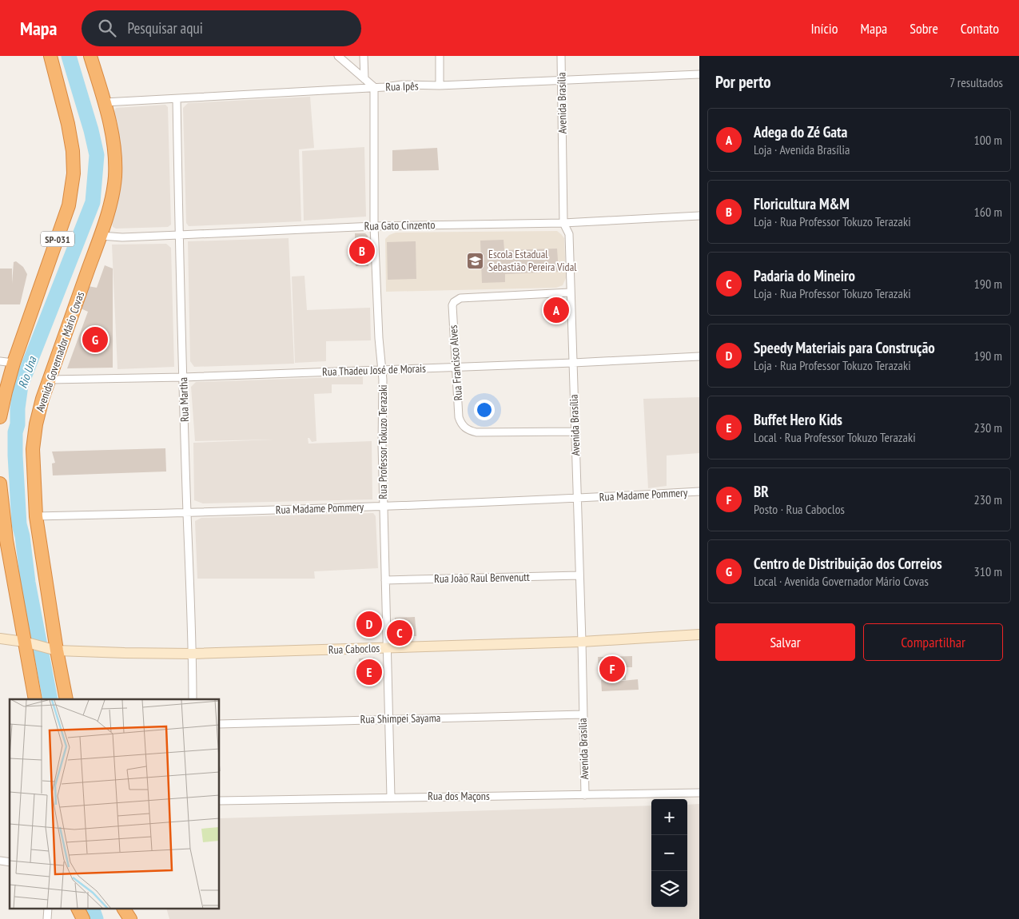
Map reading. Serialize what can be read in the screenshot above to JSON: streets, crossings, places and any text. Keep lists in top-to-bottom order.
{
  "streets": {
    "highway": ["SP-031", "Avenida Governador Mário Covas"],
    "street": [
      "Rua Ipês",
      "Avenida Brasília",
      "Rua Gato Cinzento",
      "Rua Francisco Alves",
      "Rua Thadeu José de Morais",
      "Rua Martha",
      "Rua Professor Tokuzo Terazaki",
      "Rua Madame Pommery",
      "Rua João Raul Benvenutt",
      "Rua Caboclos",
      "Rua Shimpei Sayama",
      "Rua dos Maçons"
    ]
  },
  "crossings": [
    ["Rua Ipês", "Avenida Brasília"],
    ["Rua Ipês", "Avenida Governador Mário Covas"],
    ["Rua Ipês", "Rua Martha"],
    ["Rua Ipês", "Rua Professor Tokuzo Terazaki"],
    ["Avenida Brasília", "Rua Gato Cinzento"],
    ["Avenida Brasília", "Rua Francisco Alves"],
    ["Avenida Brasília", "Rua Thadeu José de Morais"],
    ["Avenida Brasília", "Rua Madame Pommery"],
    ["Avenida Brasília", "Rua João Raul Benvenutt"],
    ["Avenida Brasília", "Rua Caboclos"],
    ["Avenida Brasília", "Rua Shimpei Sayama"],
    ["Avenida Brasília", "Rua dos Maçons"],
    ["Rua Gato Cinzento", "Avenida Governador Mário Covas"],
    ["Rua Gato Cinzento", "Rua Martha"],
    ["Rua Gato Cinzento", "Rua Professor Tokuzo Terazaki"],
    ["Avenida Governador Mário Covas", "Rua Thadeu José de Morais"],
    ["Avenida Governador Mário Covas", "Rua Madame Pommery"],
    ["Avenida Governador Mário Covas", "Rua Caboclos"],
    ["Rua Francisco Alves", "Rua Thadeu José de Morais"],
    ["Rua Thadeu José de Morais", "Rua Martha"],
    ["Rua Thadeu José de Morais", "Rua Professor Tokuzo Terazaki"],
    ["Rua Martha", "Rua Madame Pommery"],
    ["Rua Martha", "Rua Caboclos"],
    ["Rua Professor Tokuzo Terazaki", "Rua Madame Pommery"],
    ["Rua Professor Tokuzo Terazaki", "Rua João Raul Benvenutt"],
    ["Rua Professor Tokuzo Terazaki", "Rua Caboclos"],
    ["Rua Professor Tokuzo Terazaki", "Rua Shimpei Sayama"],
    ["Rua Professor Tokuzo Terazaki", "Rua dos Maçons"]
  ],
  "water": ["Rio Una"],
  "places": {
    "school or university": ["Escola Estadual Sebastião Pereira Vidal"]
  },
  "page": {
    "header": "Mapa",
    "search": "Pesquisar aqui",
    "nav": [
      "Início",
      "Mapa",
      "Sobre",
      "Contato"
    ],
    "heading": ["Por perto", "7 resultados"],
    "list": [
      {
        "mark": "A",
        "name": "Adega do Zé Gata",
        "note": "Loja · Avenida Brasília",
        "value": "100 m"
      },
      {
        "mark": "B",
        "name": "Floricultura M&M",
        "note": "Loja · Rua Professor Tokuzo Terazaki",
        "value": "160 m"
      },
      {
        "mark": "C",
        "name": "Padaria do Mineiro",
        "note": "Loja · Rua Professor Tokuzo Terazaki",
        "value": "190 m"
      },
      {
        "mark": "D",
        "name": "Speedy Materiais para Construção",
        "note": "Loja · Rua Professor Tokuzo Terazaki",
        "value": "190 m"
      },
      {
        "mark": "E",
        "name": "Buffet Hero Kids",
        "note": "Local · Rua Professor Tokuzo Terazaki",
        "value": "230 m"
      },
      {
        "mark": "F",
        "name": "BR",
        "note": "Posto · Rua Caboclos",
        "value": "230 m"
      },
      {
        "mark": "G",
        "name": "Centro de Distribuição dos Correios",
        "note": "Local · Avenida Governador Mário Covas",
        "value": "310 m"
      }
    ],
    "pins": [
      "B",
      "A",
      "G",
      "D",
      "C",
      "F",
      "E"
    ],
    "buttons": ["Salvar", "Compartilhar"],
    "map_buttons": ["+", "−"]
  }
}
